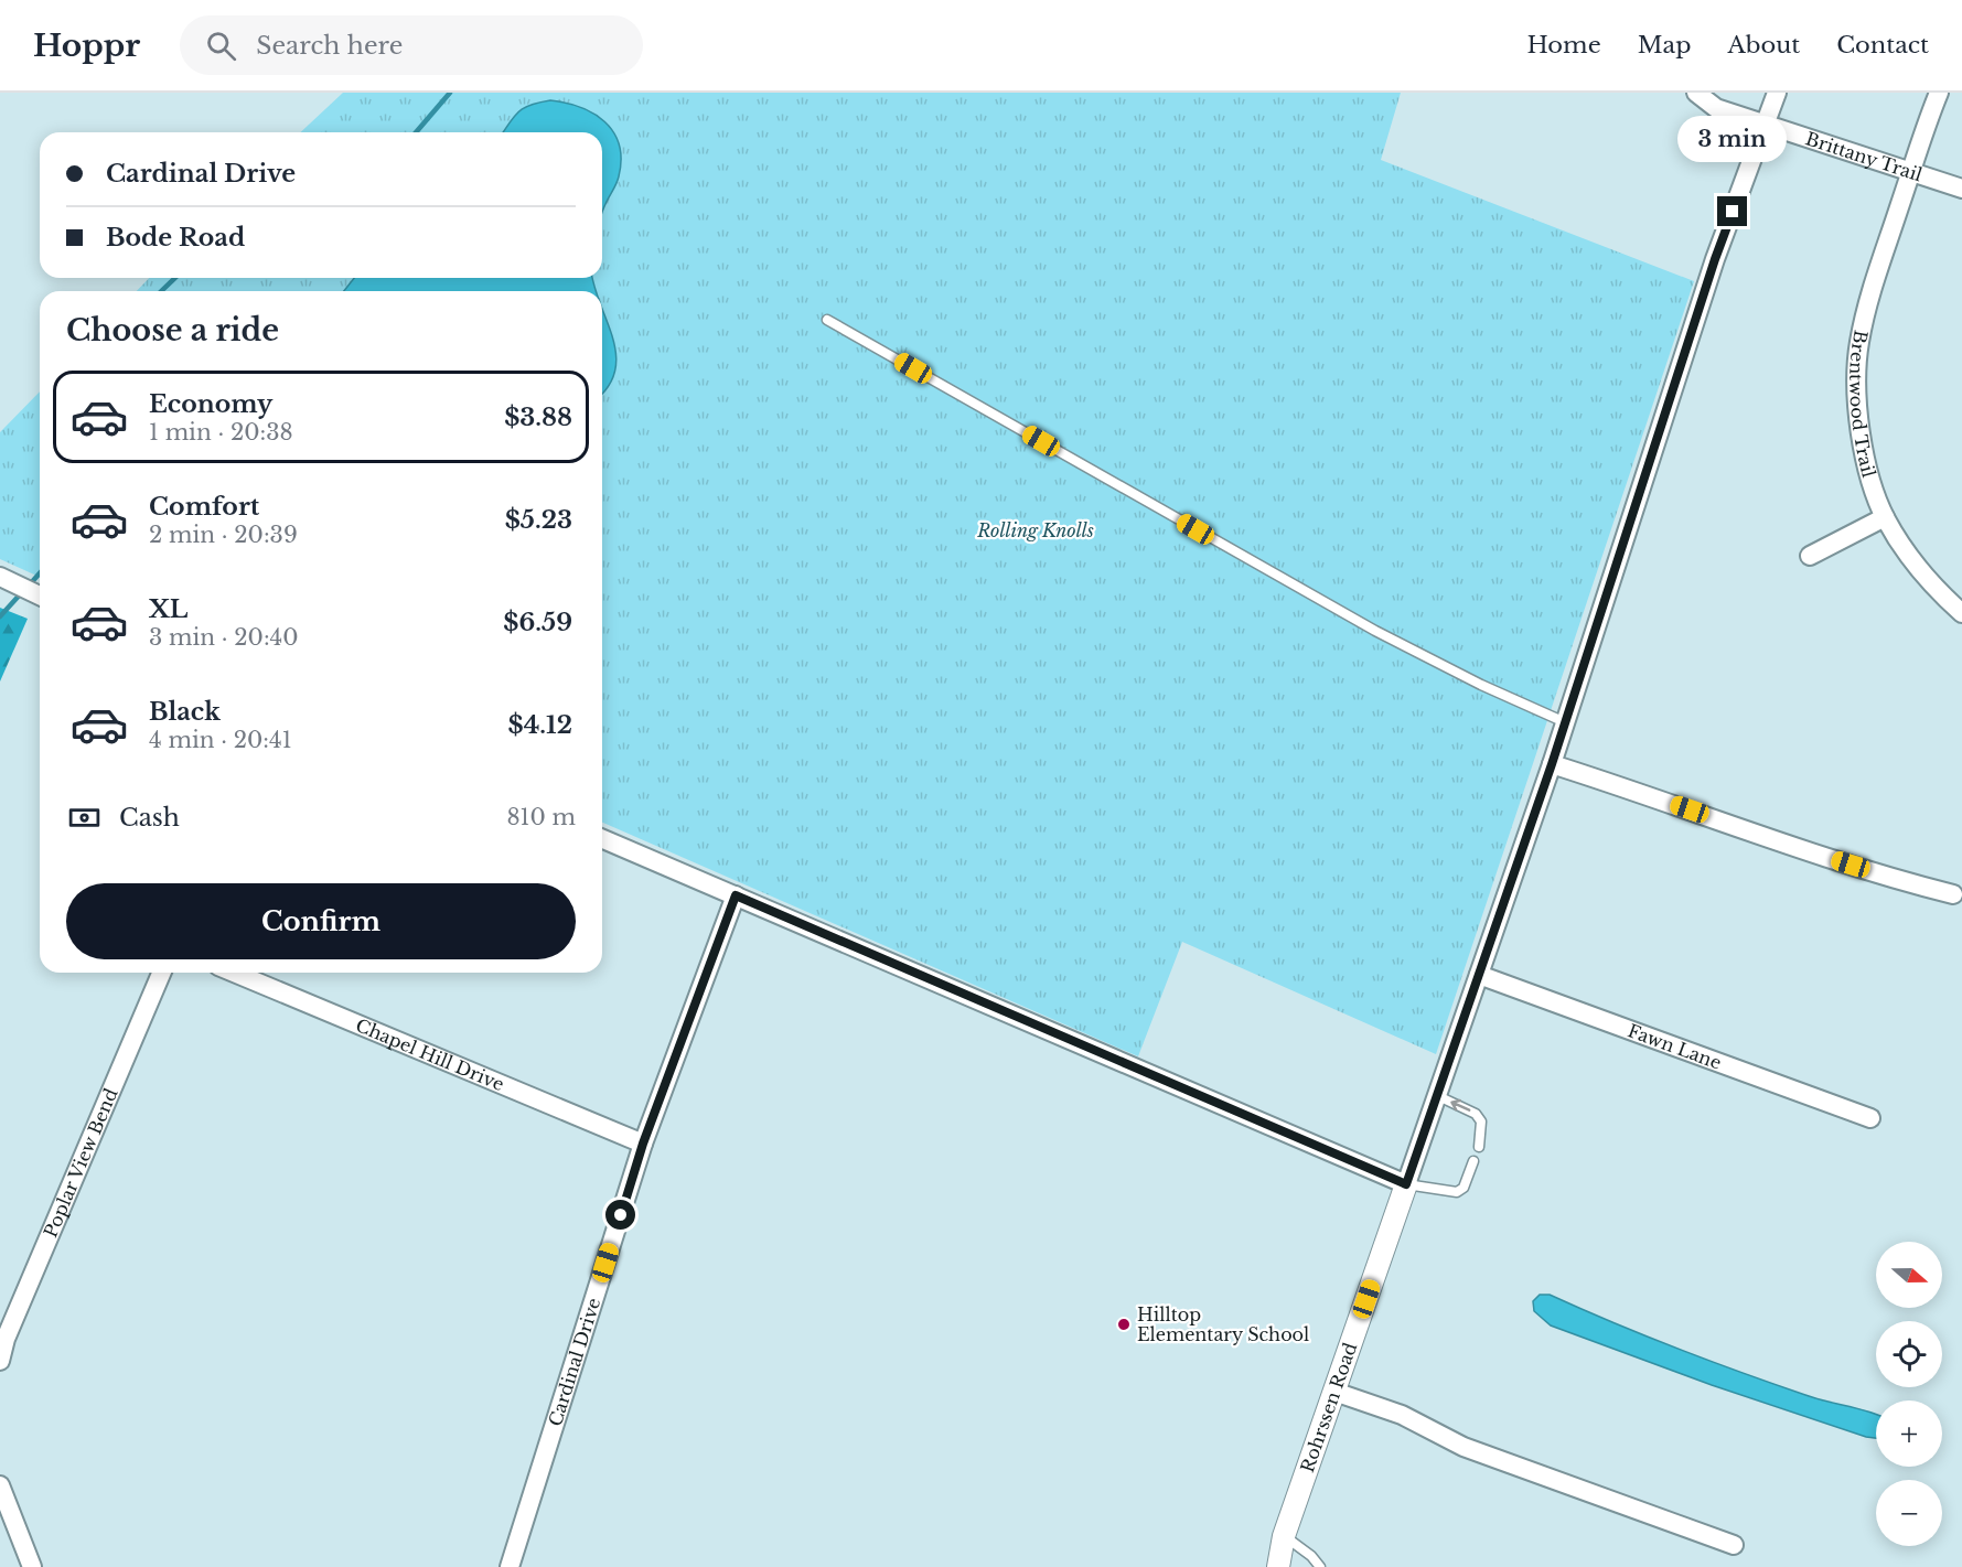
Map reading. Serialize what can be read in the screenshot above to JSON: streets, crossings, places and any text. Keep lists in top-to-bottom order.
{
  "streets": {
    "street": [
      "Brittany Trail",
      "Brentwood Trail",
      "Fawn Lane",
      "Chapel Hill Drive",
      "Poplar View Bend",
      "Cardinal Drive",
      "Rohrssen Road"
    ]
  },
  "crossings": [
    ["Brittany Trail", "Brentwood Trail"],
    ["Chapel Hill Drive", "Cardinal Drive"]
  ],
  "parks": ["Rolling Knolls"],
  "places": ["Hilltop Elementary School"],
  "north": "right",
  "page": {
    "header": "Hoppr",
    "search": "Search here",
    "nav": [
      "Home",
      "Map",
      "About",
      "Contact"
    ],
    "bubble": "3 min",
    "banner": ["Cardinal Drive", "Bode Road"],
    "heading": "Choose a ride",
    "list": [
      {
        "name": "Economy",
        "note": "1 min · 20:38",
        "value": "$3.88"
      },
      {
        "name": "Comfort",
        "note": "2 min · 20:39",
        "value": "$5.23"
      },
      {
        "name": "XL",
        "note": "3 min · 20:40",
        "value": "$6.59"
      },
      {
        "name": "Black",
        "note": "4 min · 20:41",
        "value": "$4.12"
      }
    ],
    "pay": ["Cash", "810 m"],
    "buttons": "Confirm",
    "map_buttons": ["+", "−"]
  }
}
